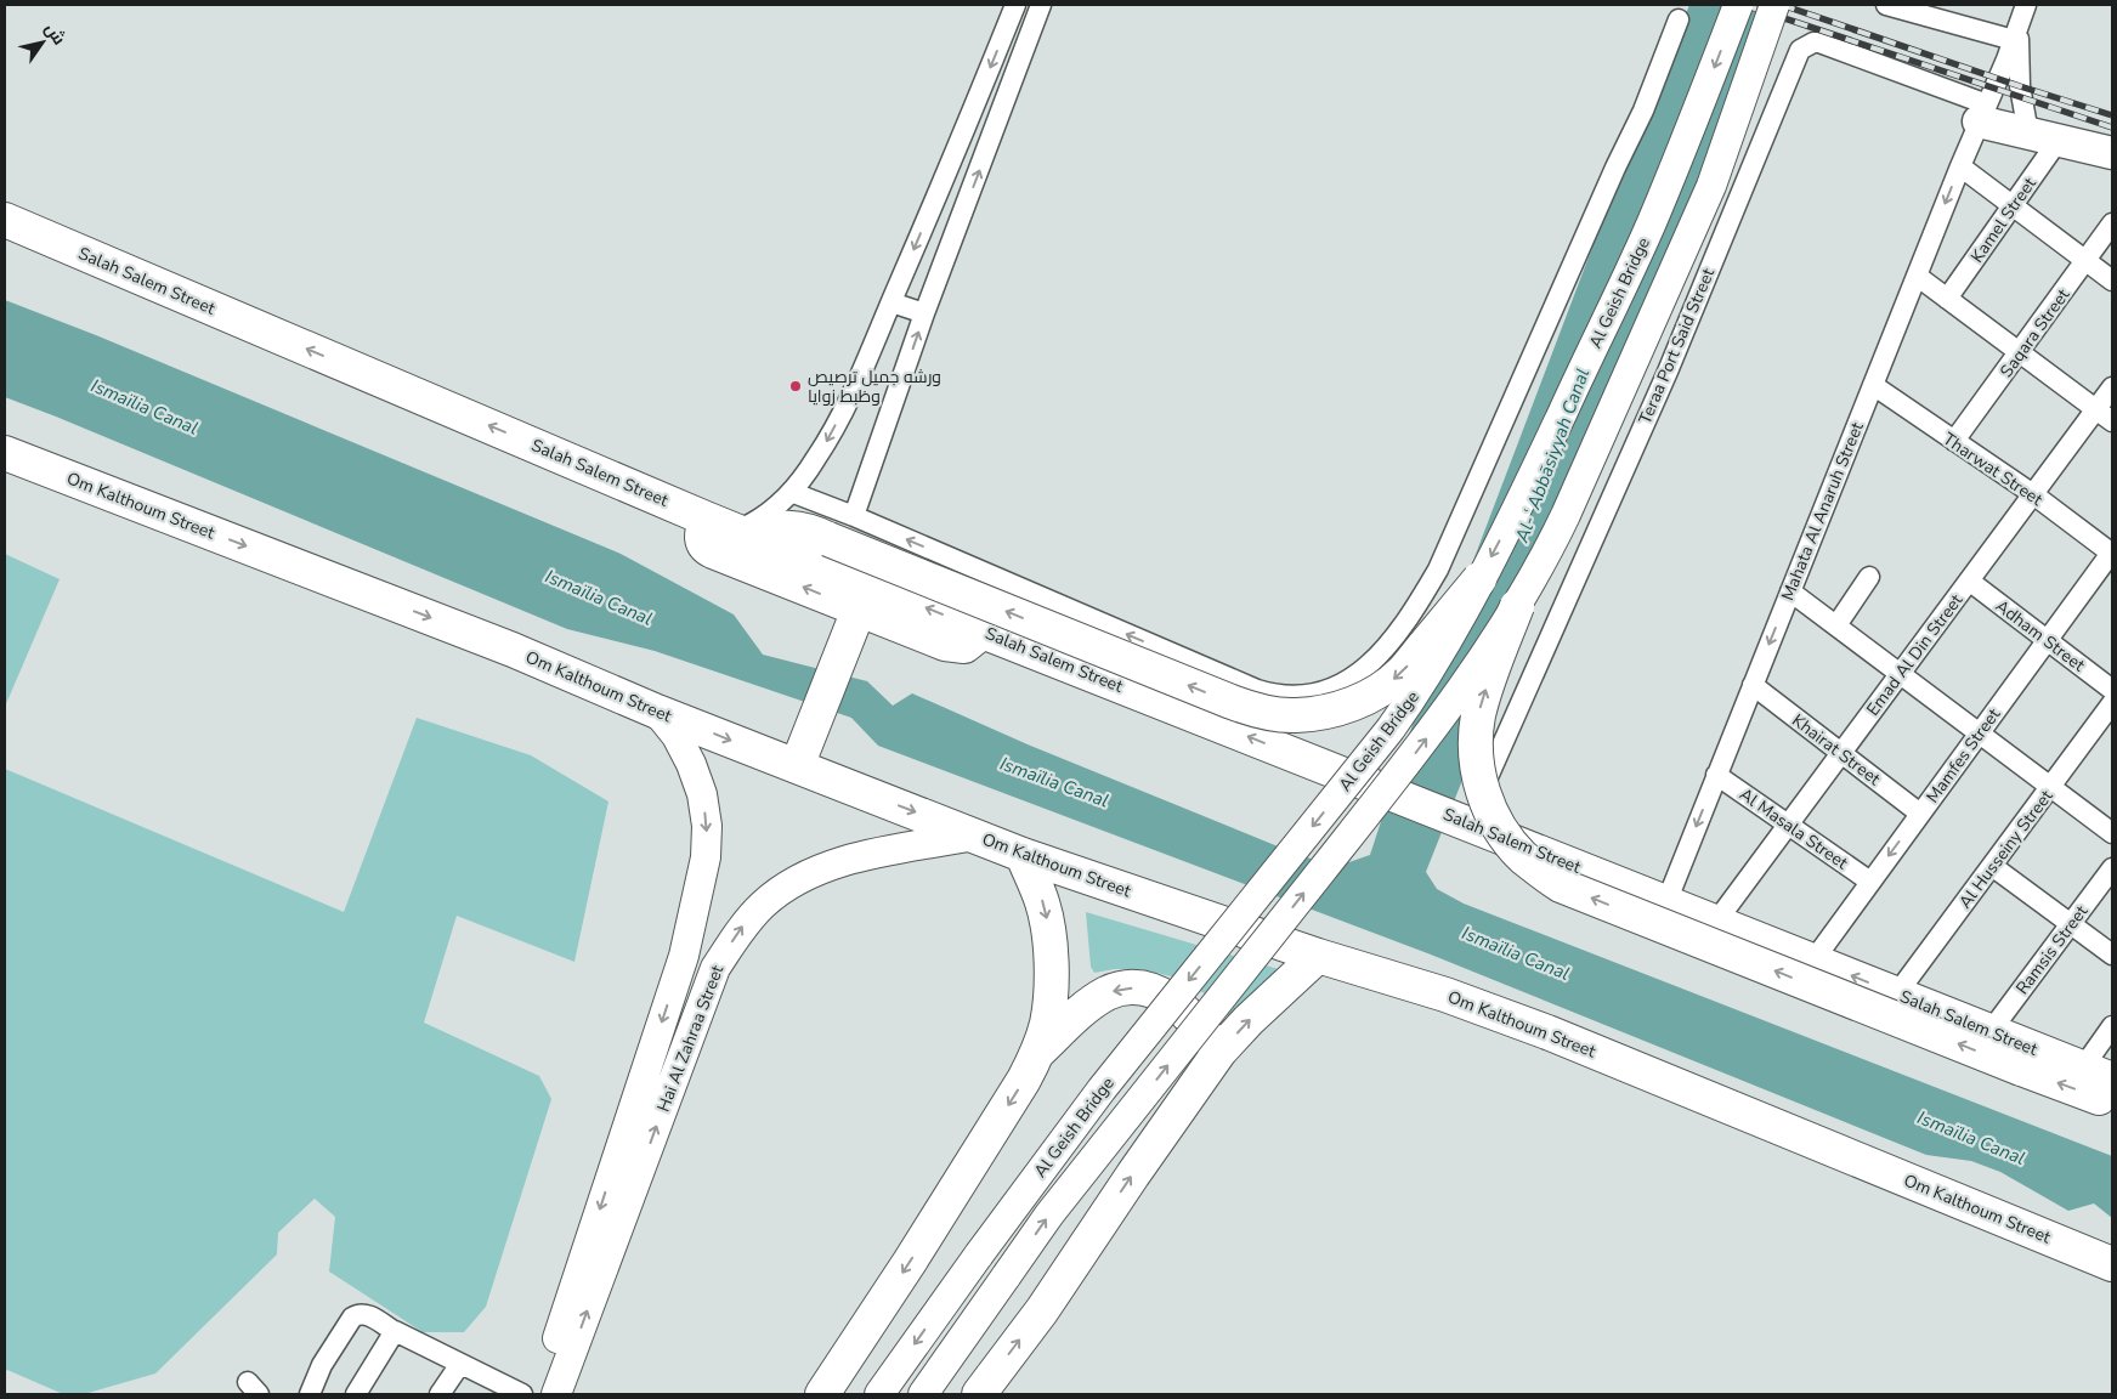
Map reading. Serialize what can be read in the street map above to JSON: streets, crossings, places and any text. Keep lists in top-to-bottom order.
{
  "streets": {
    "highway": ["Salah Salem Street", "Om Kalthoum Street"],
    "main road": ["Al Geish Bridge", "Hai Al Zahraa Street"],
    "street": [
      "Kamel Street",
      "Saqara Street",
      "Teraa Port Said Street",
      "Tharwat Street",
      "Mahata Al Anaruh Street",
      "Adham Street",
      "Emad Al Din Street",
      "Khairat Street",
      "Mamfes Street",
      "Al Masala Street",
      "Al Husseiny Street",
      "Ramsis Street"
    ]
  },
  "crossings": [
    ["Salah Salem Street", "Teraa Port Said Street"],
    ["Salah Salem Street", "Mahata Al Anaruh Street"],
    ["Salah Salem Street", "Emad Al Din Street"],
    ["Salah Salem Street", "Mamfes Street"],
    ["Salah Salem Street", "Al Husseiny Street"],
    ["Salah Salem Street", "Ramsis Street"],
    ["Saqara Street", "Tharwat Street"],
    ["Teraa Port Said Street", "Mahata Al Anaruh Street"],
    ["Tharwat Street", "Mahata Al Anaruh Street"],
    ["Tharwat Street", "Emad Al Din Street"],
    ["Tharwat Street", "Mamfes Street"],
    ["Om Kalthoum Street", "Hai Al Zahraa Street"],
    ["Mahata Al Anaruh Street", "Khairat Street"],
    ["Mahata Al Anaruh Street", "Al Masala Street"],
    ["Adham Street", "Emad Al Din Street"],
    ["Adham Street", "Mamfes Street"],
    ["Emad Al Din Street", "Khairat Street"],
    ["Emad Al Din Street", "Al Masala Street"],
    ["Khairat Street", "Mamfes Street"],
    ["Mamfes Street", "Al Masala Street"]
  ],
  "one_way": ["Salah Salem Street", "Om Kalthoum Street", "Mahata Al Anaruh Street"],
  "water": ["Ismaïlia Canal", "Al-ʿAbbāsiyyah Canal"],
  "places": ["ورشه جميل ترصيص وظبط زوايا"],
  "north": "top right"
}
